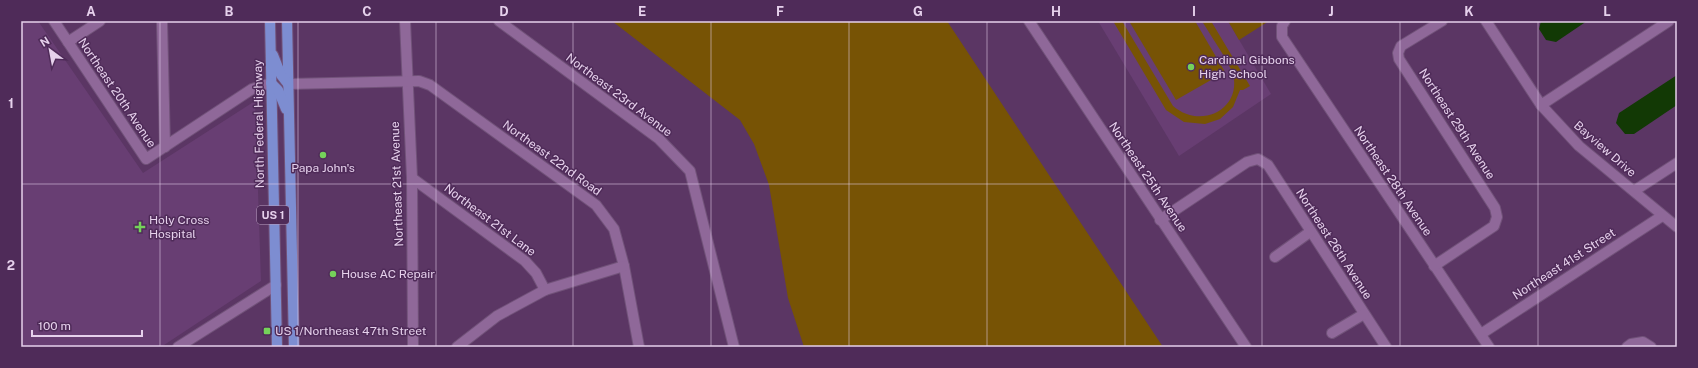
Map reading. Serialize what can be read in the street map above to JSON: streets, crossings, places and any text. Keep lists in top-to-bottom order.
{
  "streets": {
    "main road": ["North Federal Highway", "US 1"],
    "street": [
      "Northeast 20th Avenue",
      "Northeast 23rd Avenue",
      "Northeast 29th Avenue",
      "Bayview Drive",
      "Northeast 22nd Road",
      "Northeast 25th Avenue",
      "Northeast 28th Avenue",
      "Northeast 21st Avenue",
      "Northeast 21st Lane",
      "Northeast 26th Avenue",
      "Northeast 41st Street"
    ]
  },
  "crossings": [
    ["Northeast 29th Avenue", "Northeast 28th Avenue"],
    ["Bayview Drive", "Northeast 41st Street"],
    ["Northeast 22nd Road", "Northeast 21st Avenue"],
    ["Northeast 22nd Road", "US 1"],
    ["Northeast 25th Avenue", "Northeast 26th Avenue"],
    ["Northeast 28th Avenue", "Northeast 41st Street"],
    ["Northeast 21st Avenue", "Northeast 21st Lane"]
  ],
  "places": {
    "other": ["Cardinal Gibbons High School", "Papa John's", "House AC Repair"],
    "health": ["Holy Cross Hospital"],
    "transit": ["US 1/Northeast 47th Street"]
  },
  "scale_bar": "100 m",
  "north": "top left",
  "grid": {
    "columns": [
      "A",
      "B",
      "C",
      "D",
      "E",
      "F",
      "G",
      "H",
      "I",
      "J",
      "K",
      "L"
    ],
    "rows": ["1", "2"]
  }
}
